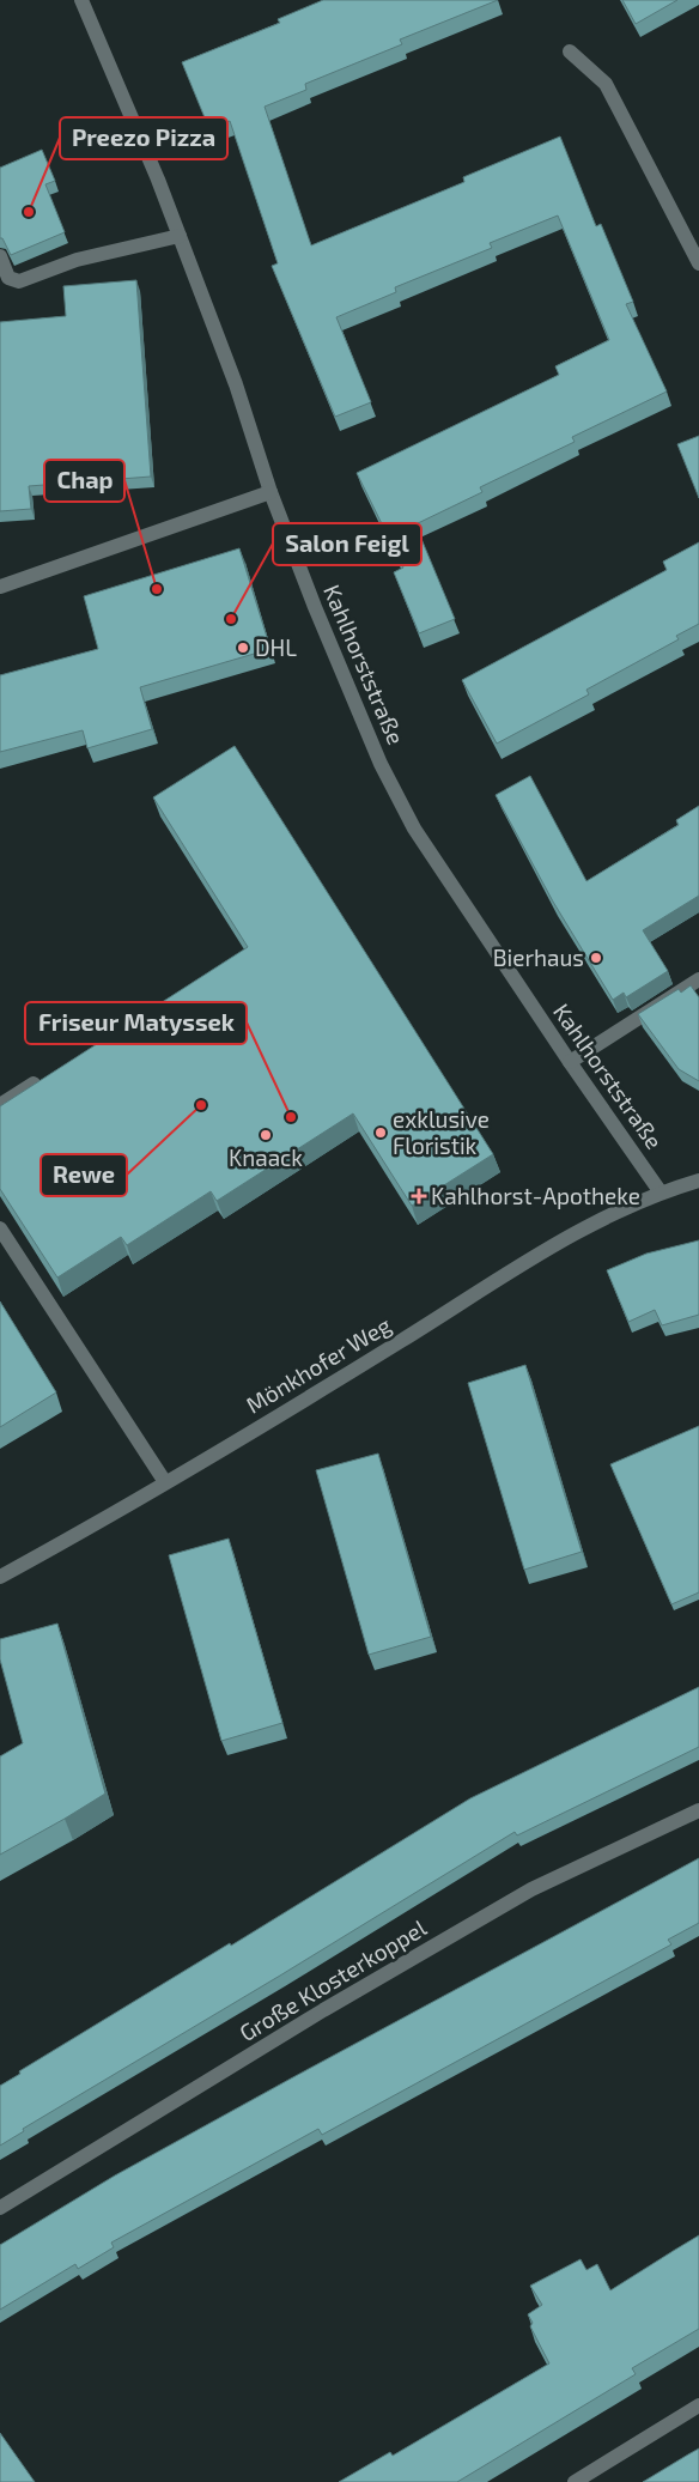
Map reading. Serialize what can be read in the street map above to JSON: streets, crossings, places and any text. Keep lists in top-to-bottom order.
{
  "streets": {
    "street": ["Kahlhorststraße", "Mönkhofer Weg", "Große Klosterkoppel"]
  },
  "crossings": [
    ["Kahlhorststraße", "Mönkhofer Weg"]
  ],
  "places": {
    "other": [
      "Preezo Pizza",
      "Chap",
      "Salon Feigl",
      "DHL",
      "Bierhaus",
      "Rewe",
      "Friseur Matyssek",
      "exklusive Floristik",
      "Knaack"
    ],
    "health": ["Kahlhorst-Apotheke"]
  }
}
